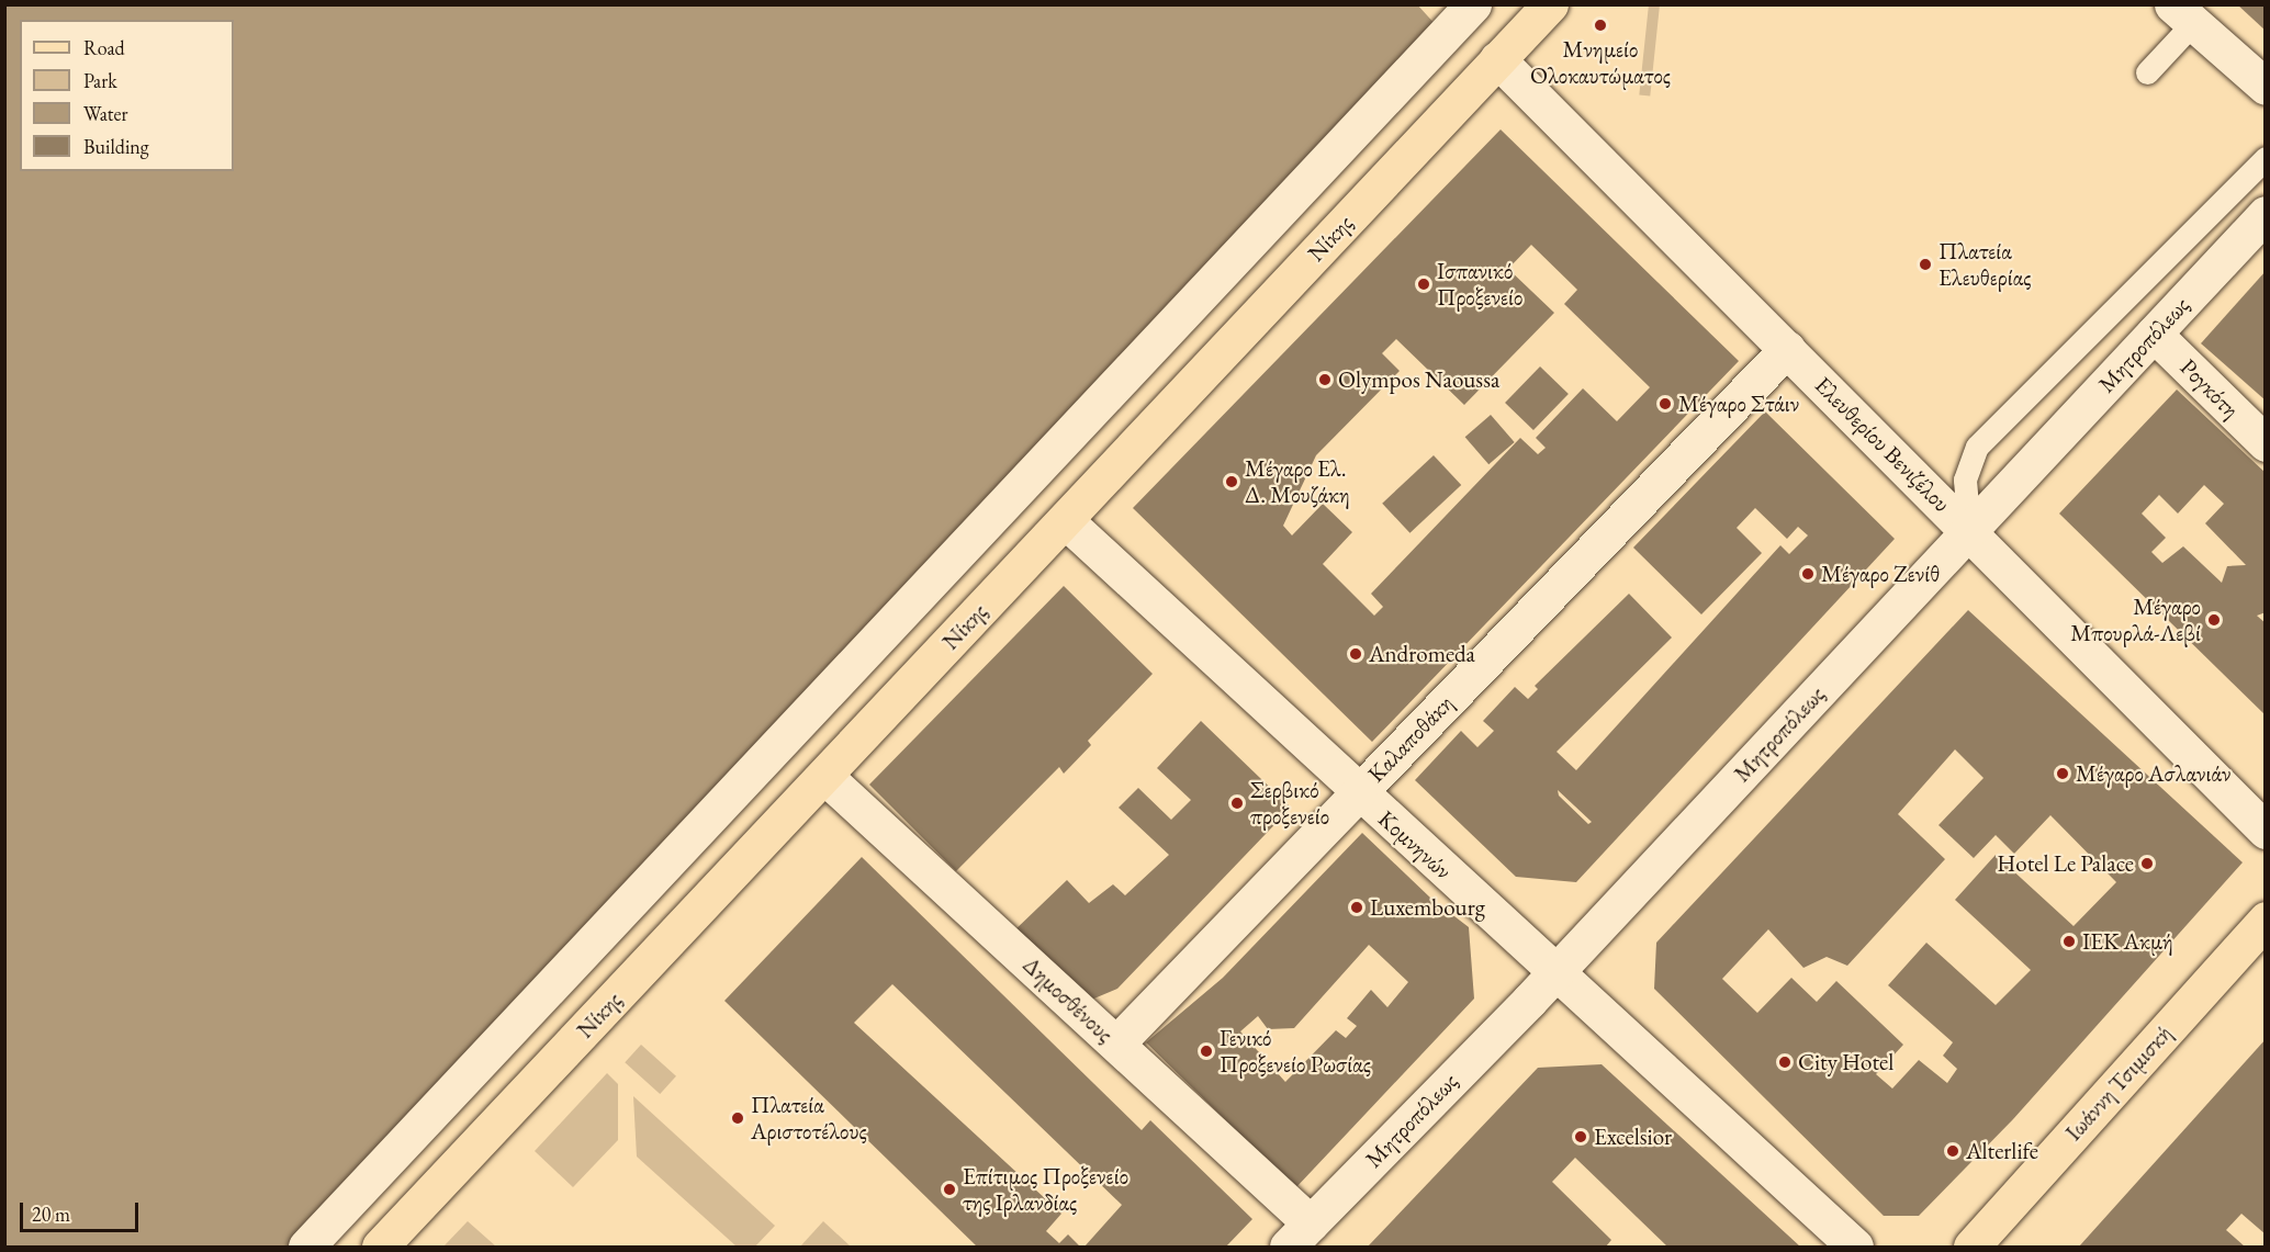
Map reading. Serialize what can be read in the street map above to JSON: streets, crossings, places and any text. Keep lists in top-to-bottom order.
{
  "streets": {
    "main road": ["Νίκης", "Ιωάννη Τσιμισκή"],
    "street": [
      "Μητροπόλεως",
      "Ρογκότη",
      "Ελευθερίου Βενιζέλου",
      "Καλαποθάκη",
      "Κομνηνών",
      "Δημοσθένους"
    ]
  },
  "crossings": [
    ["Νίκης", "Ελευθερίου Βενιζέλου"],
    ["Νίκης", "Κομνηνών"],
    ["Νίκης", "Δημοσθένους"],
    ["Μητροπόλεως", "Ρογκότη"],
    ["Μητροπόλεως", "Ελευθερίου Βενιζέλου"],
    ["Μητροπόλεως", "Κομνηνών"],
    ["Μητροπόλεως", "Δημοσθένους"],
    ["Ελευθερίου Βενιζέλου", "Καλαποθάκη"],
    ["Καλαποθάκη", "Κομνηνών"],
    ["Καλαποθάκη", "Δημοσθένους"]
  ],
  "places": [
    "Μνημείο Ολοκαυτώματος",
    "Πλατεία Ελευθερίας",
    "Ισπανικό Προξενείο",
    "Olympos Naoussa",
    "Μέγαρο Στάιν",
    "Μέγαρο Ελ. Δ. Μουζάκη",
    "Μέγαρο Ζενίθ",
    "Μέγαρο Μπουρλά-Λεβί",
    "Andromeda",
    "Μέγαρο Ασλανιάν",
    "Σερβικό προξενείο",
    "Hotel Le Palace",
    "Luxembourg",
    "ΙΕΚ Ακμή",
    "Γενικό Προξενείο Ρωσίας",
    "City Hotel",
    "Πλατεία Αριστοτέλους",
    "Excelsior",
    "Alterlife",
    "Επίτιμος Προξενείο της Ιρλανδίας"
  ],
  "legend": [
    "Road",
    "Park",
    "Water",
    "Building"
  ],
  "scale_bar": "20 m"
}
